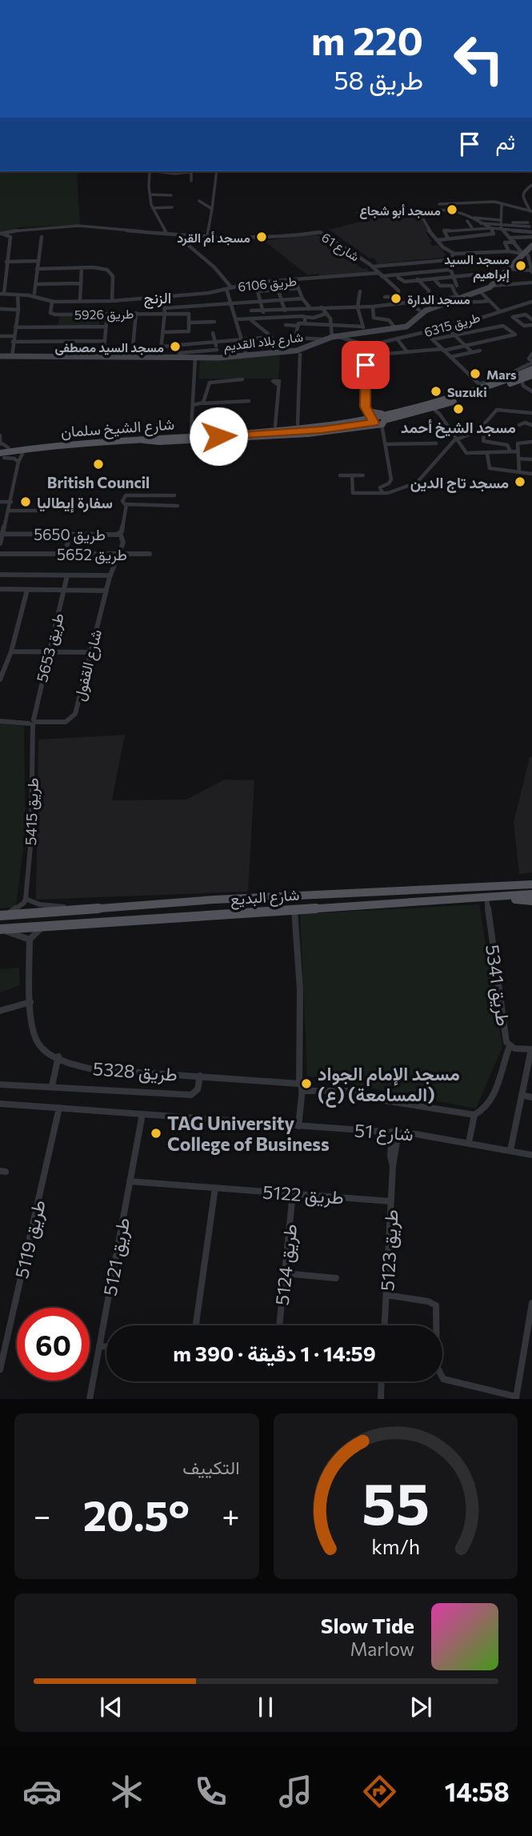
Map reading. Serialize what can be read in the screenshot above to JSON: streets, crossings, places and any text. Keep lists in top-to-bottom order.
{
  "streets": {
    "main road": ["شارع الشيخ سلمان", "شارع البديع"],
    "street": [
      "شارع 61",
      "طريق 6106",
      "طريق 5926",
      "طريق 6315",
      "شارع بلاد القديم",
      "طريق 5650",
      "طريق 5652",
      "طريق 5653",
      "شارع القفول",
      "طريق 5415",
      "طريق 5341",
      "طريق 5328",
      "شارع 51",
      "طريق 5122",
      "طريق 5119",
      "طريق 5123",
      "طريق 5121",
      "طريق 5124"
    ]
  },
  "crossings": [
    ["شارع 61", "طريق 6106"],
    ["طريق 5652", "شارع القفول"],
    ["طريق 5653", "شارع القفول"],
    ["طريق 5653", "طريق 5415"],
    ["شارع القفول", "طريق 5415"],
    ["شارع البديع", "طريق 5341"],
    ["طريق 5341", "شارع 51"],
    ["شارع 51", "طريق 5119"],
    ["شارع 51", "طريق 5123"],
    ["شارع 51", "طريق 5121"],
    ["طريق 5122", "طريق 5123"],
    ["طريق 5122", "طريق 5121"],
    ["طريق 5122", "طريق 5124"]
  ],
  "districts": ["الزنج"],
  "places": [
    "مسجد أبو شجاع",
    "مسجد أم القرد",
    "مسجد السيد إبراهيم",
    "مسجد الدارة",
    "مسجد السيد مصطفى",
    "Mars",
    "Suzuki",
    "مسجد الشيخ أحمد",
    "British Council",
    "مسجد تاج الدين",
    "سفارة إيطاليا",
    "مسجد الإمام الجواد (ع) (المسامعة)",
    "TAG University College of Business"
  ],
  "page": {
    "turn": ["220 m", "طريق 58"],
    "then": "ثم",
    "limit": "60",
    "trip": "14:59 · 1 دقيقة · 390 m",
    "tile": "التكييف",
    "heat": ["−", "20.5°", "+"],
    "song": ["Slow Tide", "Marlow"],
    "tabs": "14:58",
    "gauge": ["55", "km/h"]
  }
}
